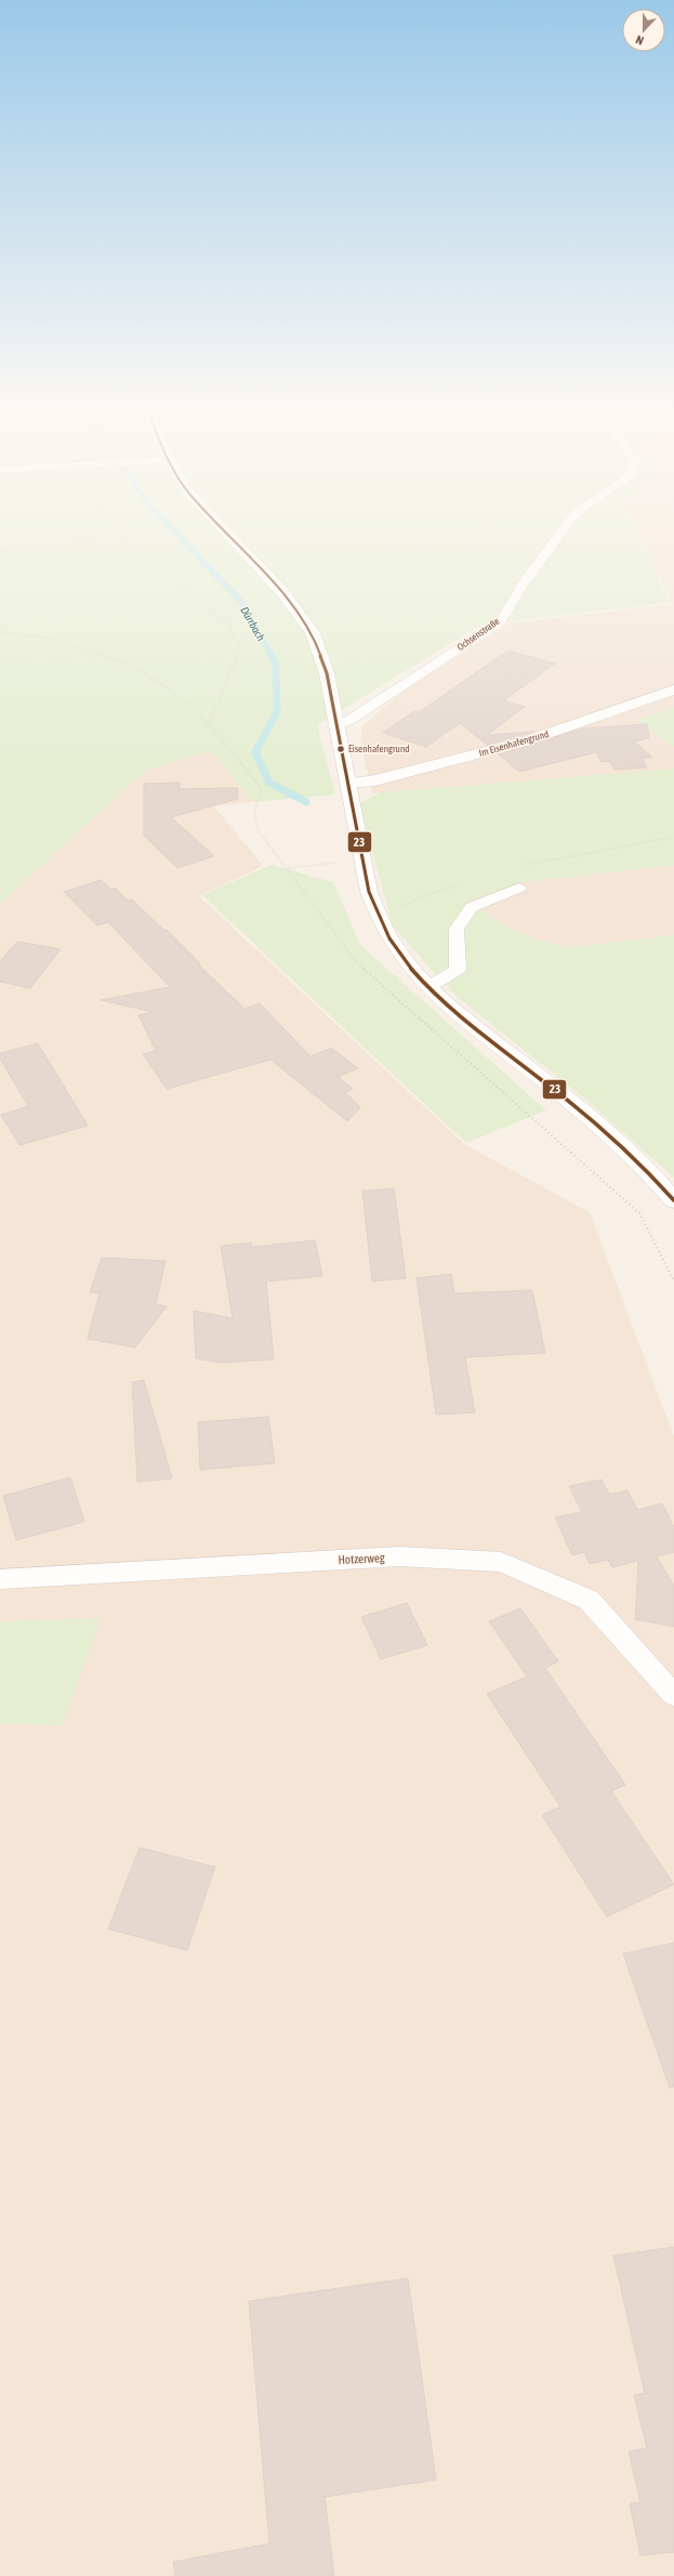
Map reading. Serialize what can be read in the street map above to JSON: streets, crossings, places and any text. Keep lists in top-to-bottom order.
{
  "streets": {
    "street": ["Im Eisenhafengrund"],
    "lane": ["Ochsenstraße", "Hotzerweg"]
  },
  "water": ["Dürrbach"],
  "places": ["Eisenhafengrund"],
  "lines": ["transit line 23"],
  "north": "bottom"
}
